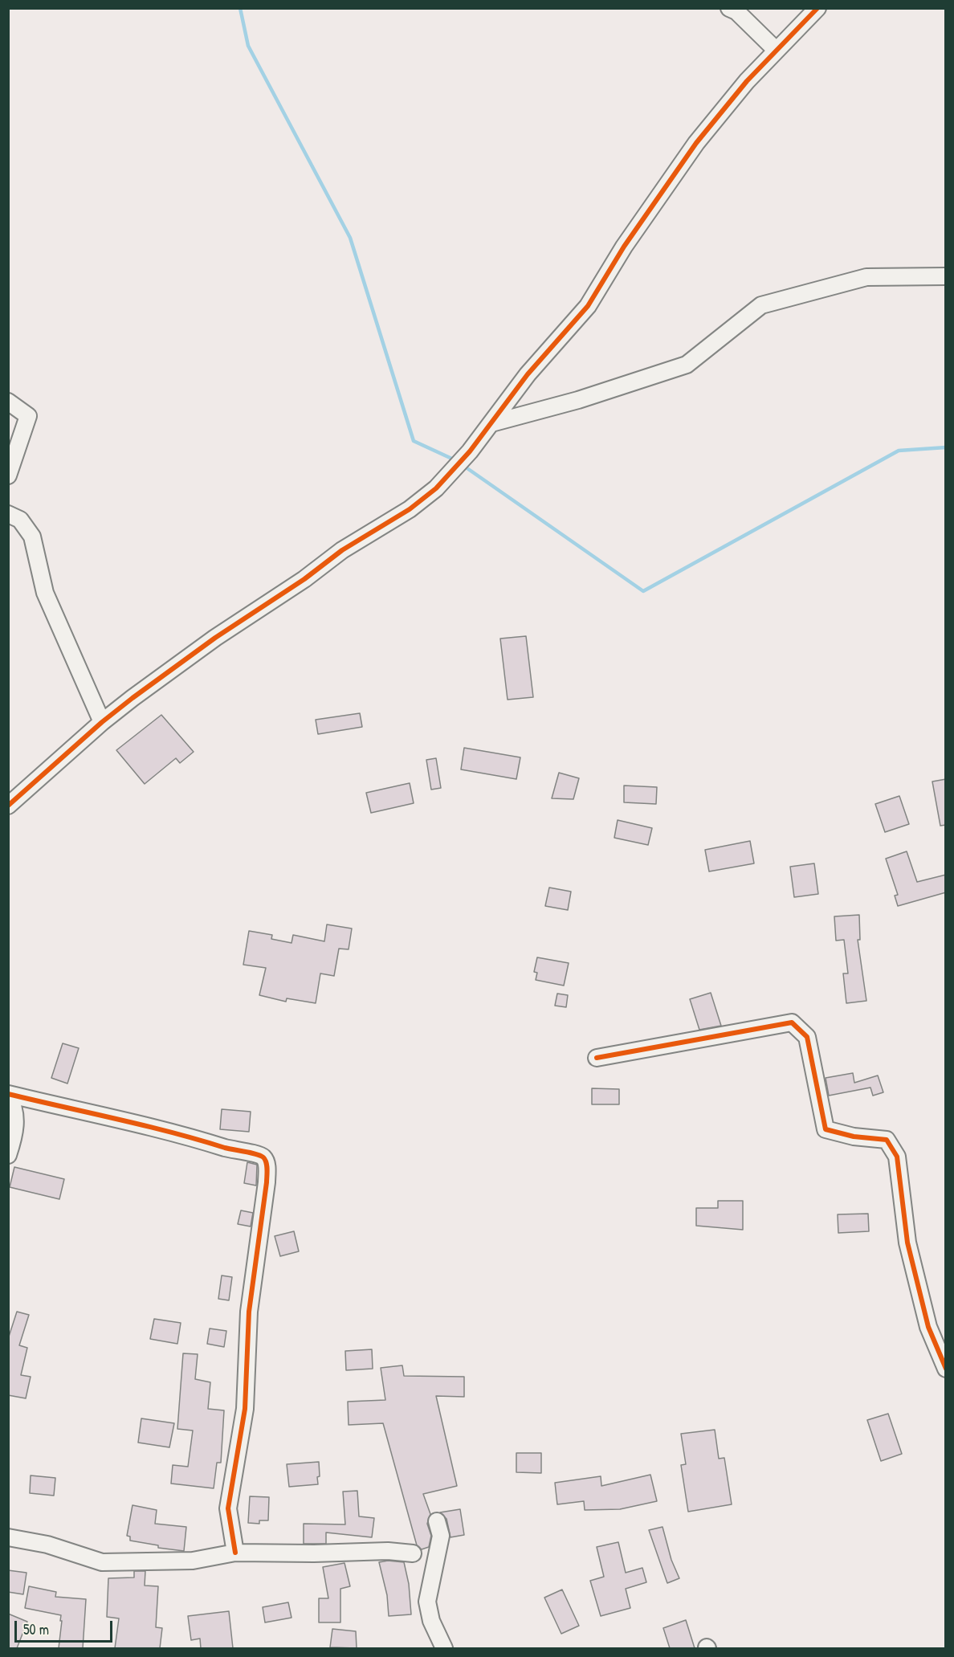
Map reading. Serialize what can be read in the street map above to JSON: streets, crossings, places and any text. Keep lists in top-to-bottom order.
{
  "scale_bar": "50 m"
}
